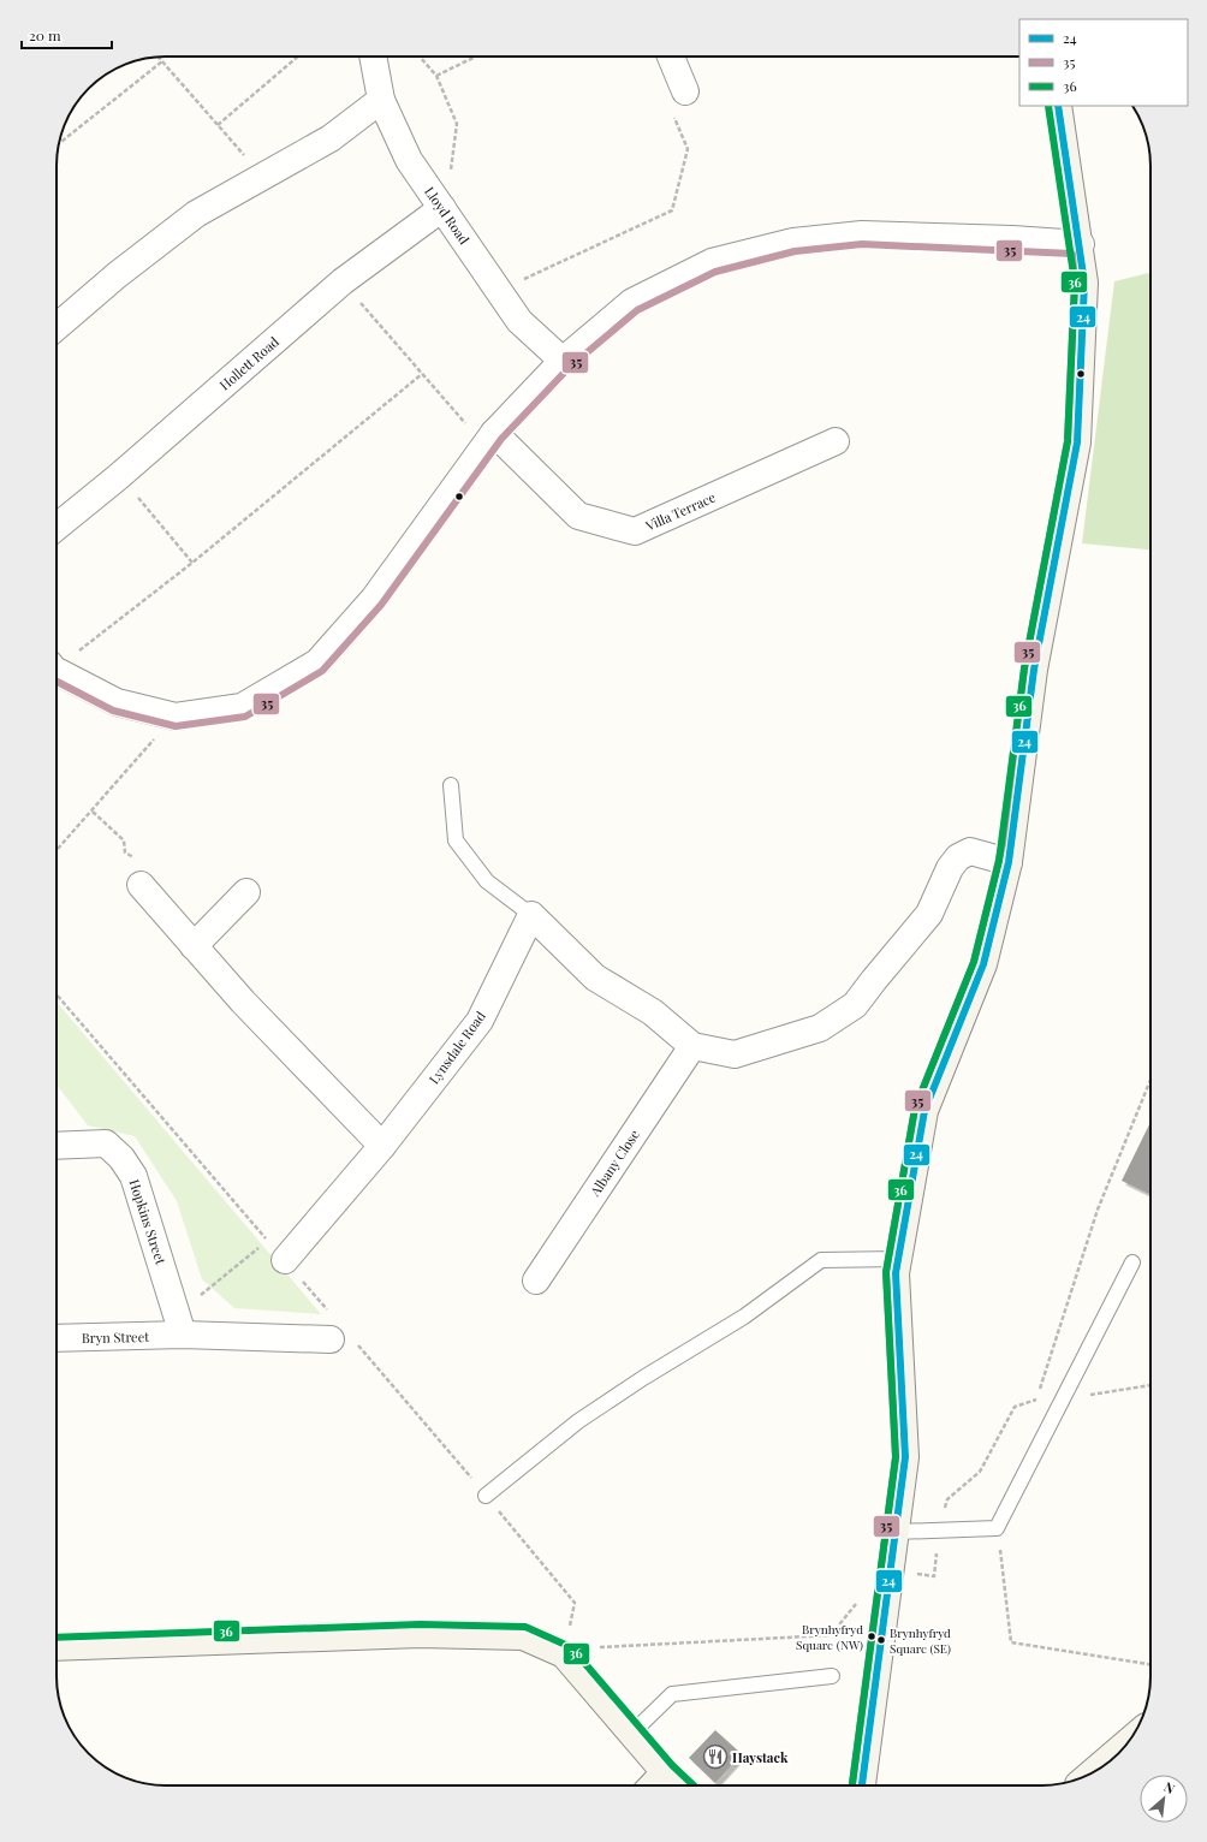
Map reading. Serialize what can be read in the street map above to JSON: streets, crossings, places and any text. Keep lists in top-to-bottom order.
{
  "streets": {
    "street": [
      "Lloyd Road",
      "Hollett Road",
      "Villa Terrace",
      "Lynsdale Road",
      "Albany Close",
      "Hopkins Street",
      "Bryn Street"
    ]
  },
  "crossings": [
    ["Lloyd Road", "Hollett Road"],
    ["Hopkins Street", "Bryn Street"]
  ],
  "places": {
    "other": ["Brynhyfryd Square (NW)", "Brynhyfryd Square (SE)"],
    "restaurant": ["Haystack"]
  },
  "lines": ["transit line 24", "transit line 36", "transit line 35"],
  "legend": ["24", "35", "36"],
  "scale_bar": "20 m",
  "north": "top right"
}
